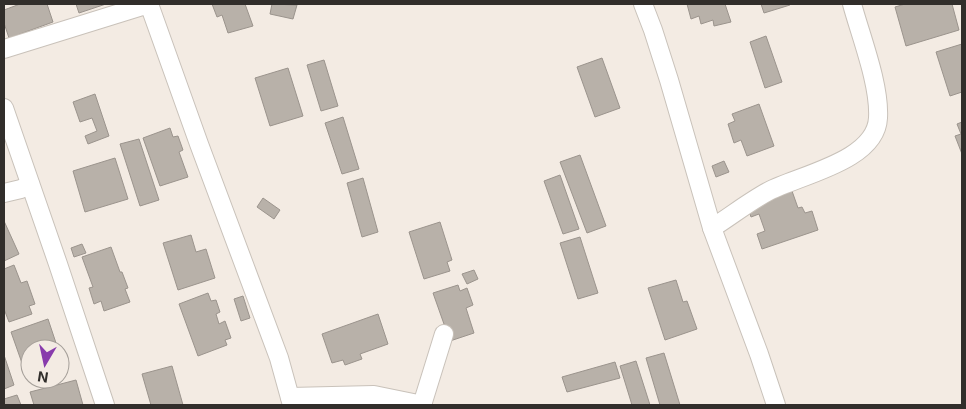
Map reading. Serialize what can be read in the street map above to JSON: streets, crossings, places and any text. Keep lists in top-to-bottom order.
{
  "north": "bottom"
}
